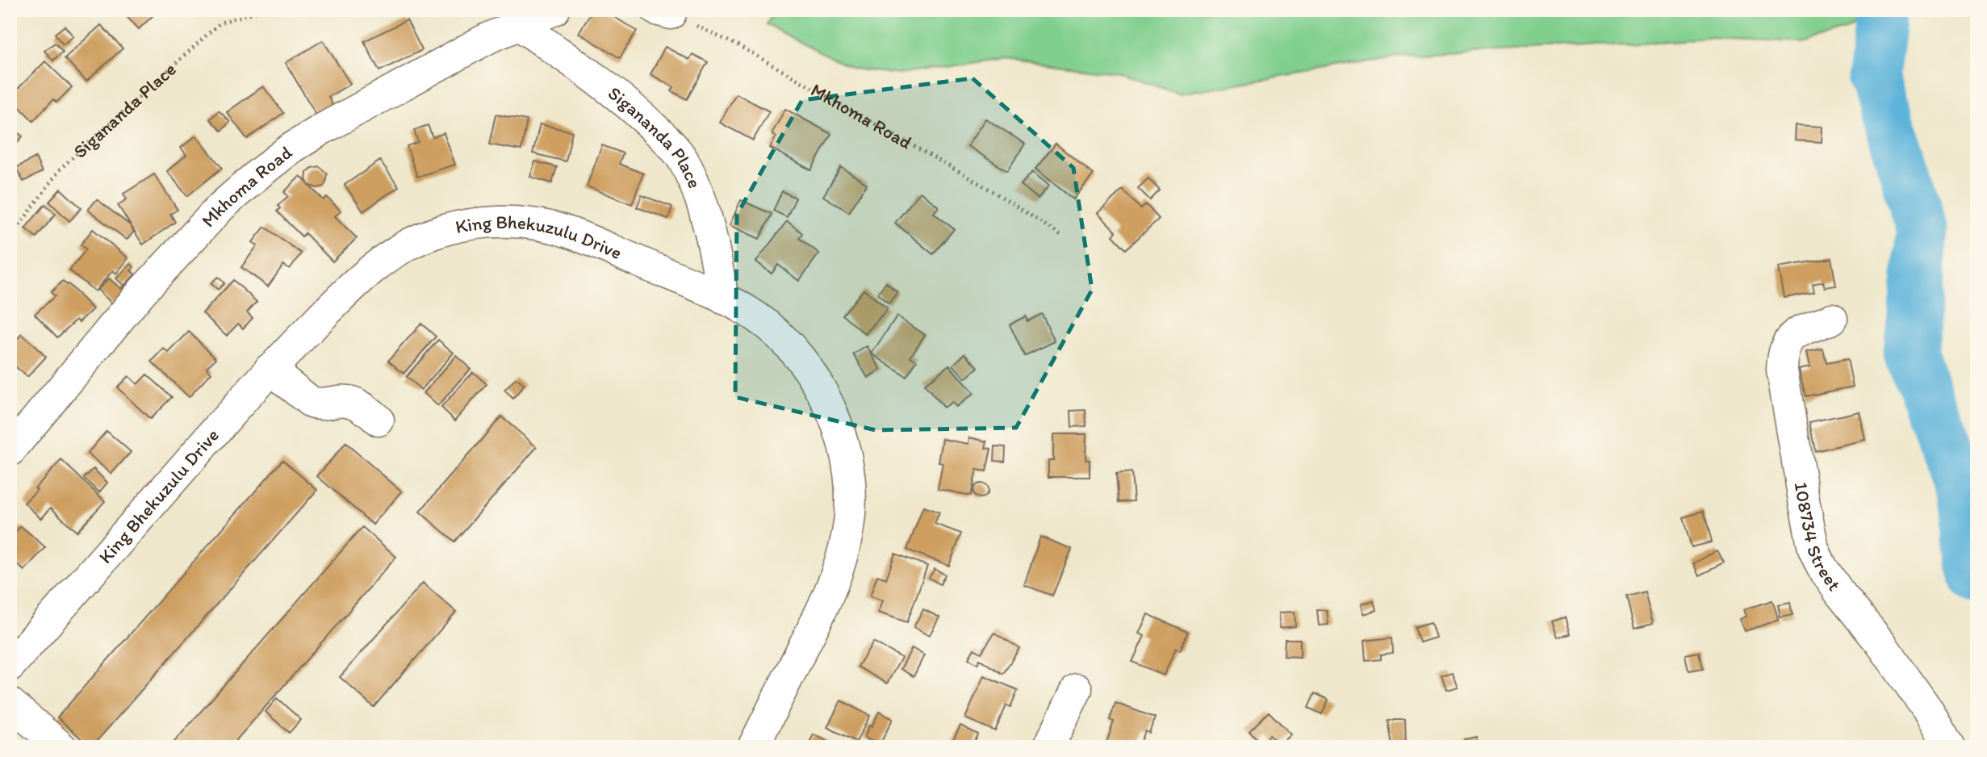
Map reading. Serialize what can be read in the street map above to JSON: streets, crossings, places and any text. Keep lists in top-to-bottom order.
{
  "streets": {
    "street": [
      "Sigananda Place",
      "Mkhoma Road",
      "King Bhekuzulu Drive",
      "108734 Street"
    ]
  },
  "crossings": [
    ["Sigananda Place", "Mkhoma Road"],
    ["Sigananda Place", "King Bhekuzulu Drive"]
  ]
}
